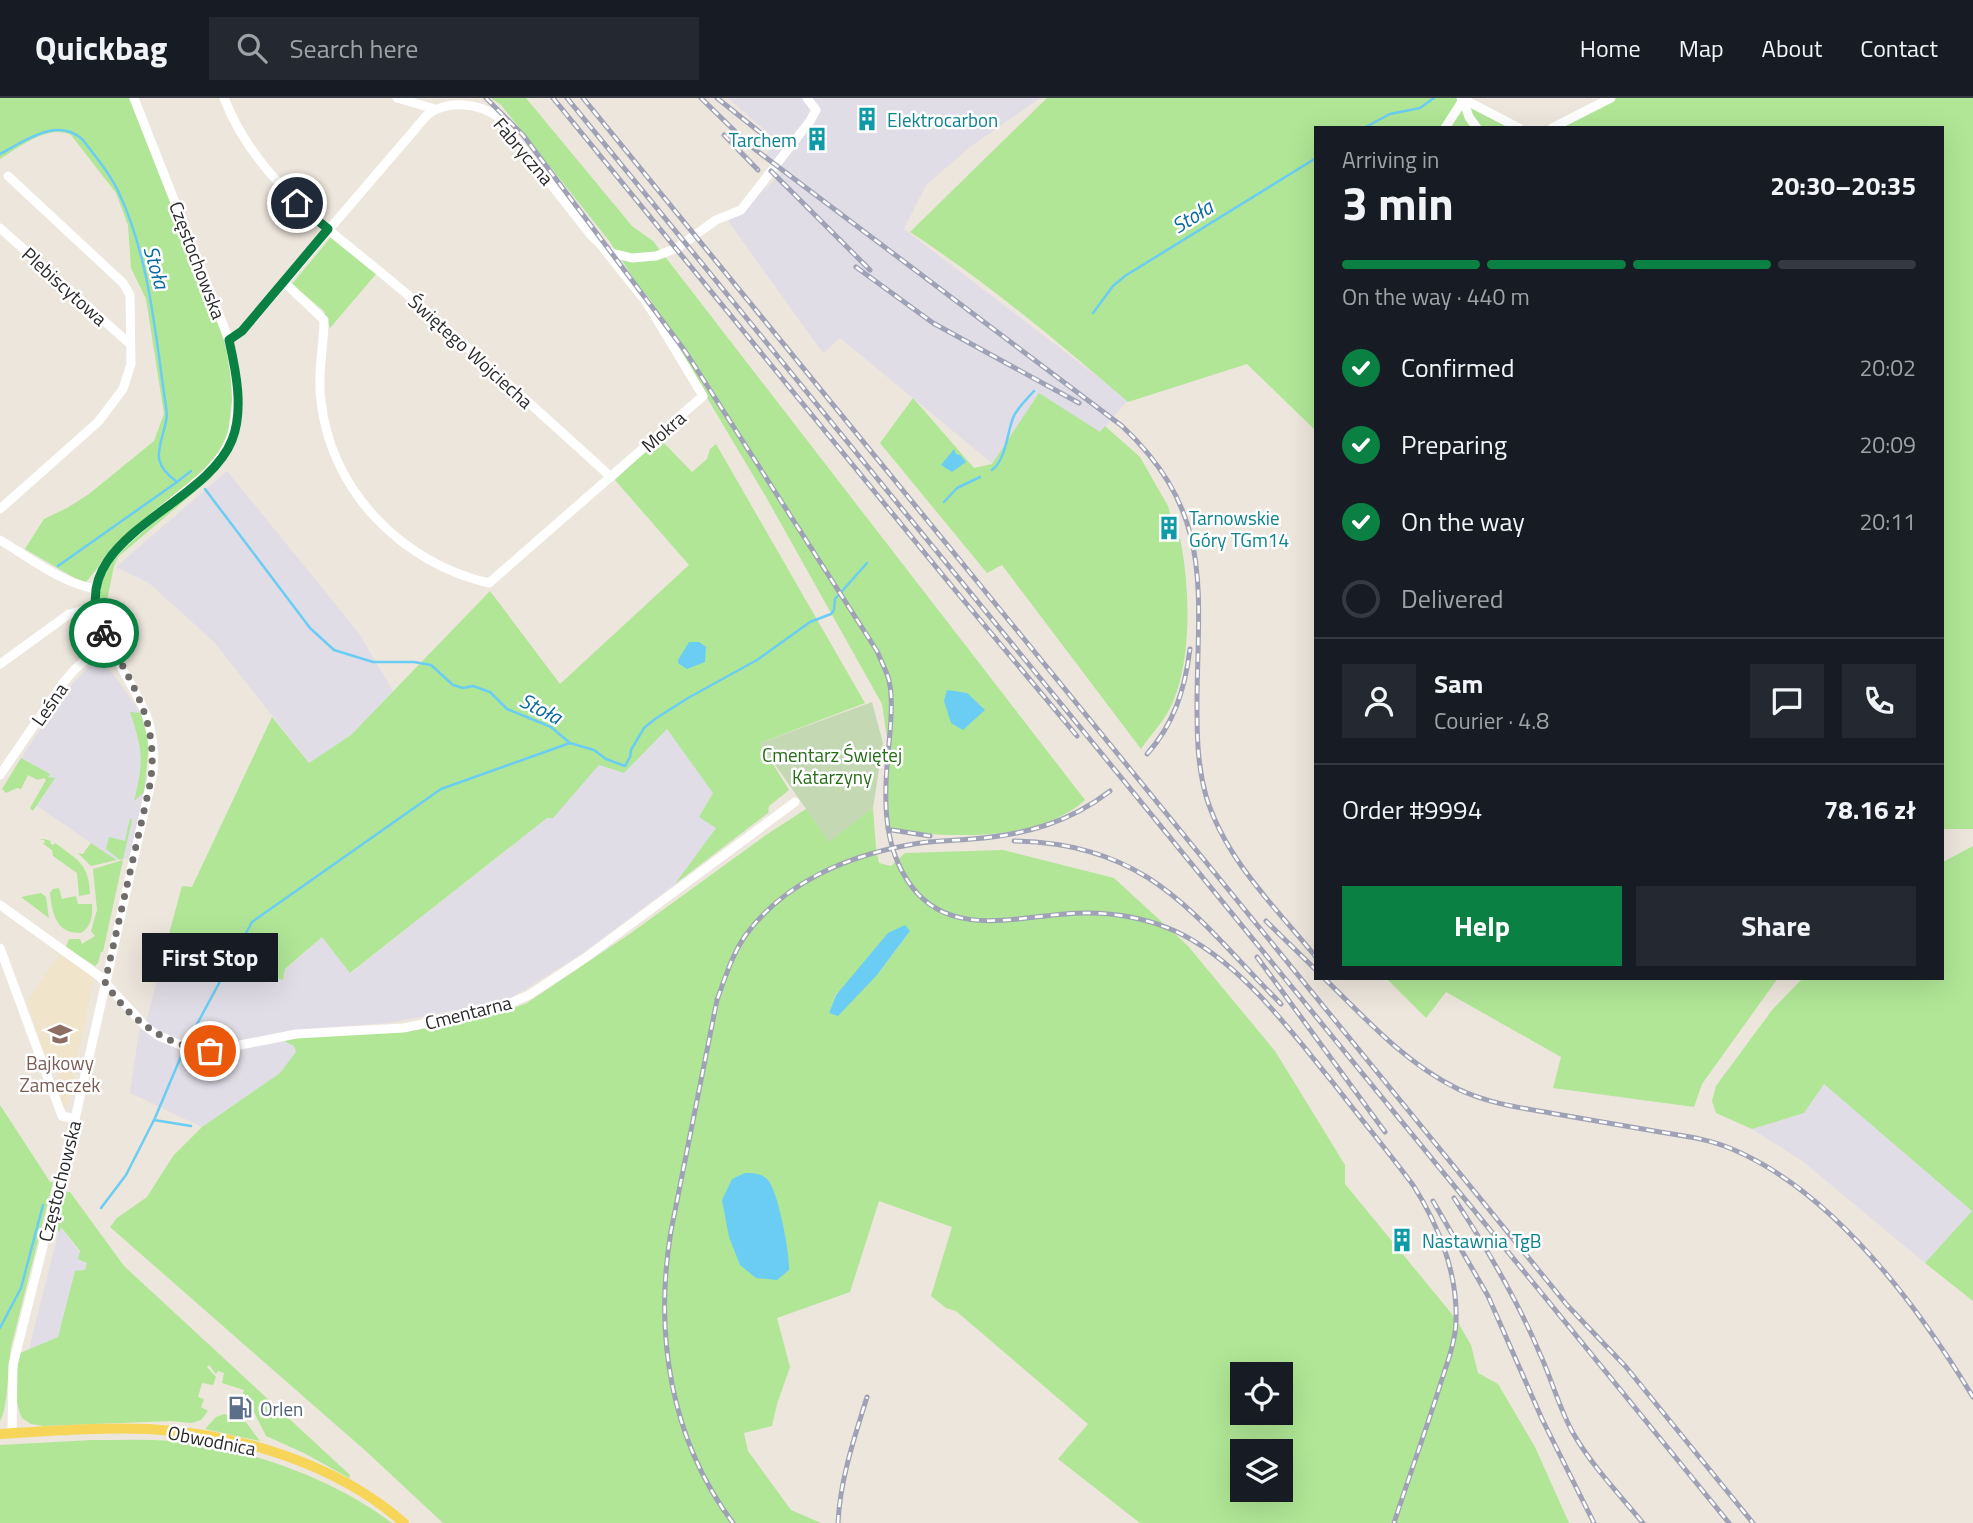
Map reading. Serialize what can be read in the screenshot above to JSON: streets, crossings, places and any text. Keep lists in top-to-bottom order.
{
  "streets": {
    "main road": ["Obwodnica"],
    "street": [
      "Fabryczna",
      "Częstochowska",
      "Plebiscytowa",
      "Świętego Wojciecha",
      "Mokra",
      "Leśna",
      "Cmentarna"
    ]
  },
  "crossings": [
    ["Fabryczna", "Mokra"],
    ["Częstochowska", "Leśna"],
    ["Częstochowska", "Cmentarna"],
    ["Częstochowska", "Obwodnica"],
    ["Świętego Wojciecha", "Mokra"]
  ],
  "water": ["Stoła"],
  "parks": ["Cmentarz Świętej Katarzyny"],
  "places": {
    "building": [
      "Elektrocarbon",
      "Tarchem",
      "Tarnowskie Góry TGm14",
      "Nastawnia TgB"
    ],
    "school or university": ["Bajkowy Zameczek"],
    "other": ["First Stop"],
    "fuel station": ["Orlen"]
  },
  "page": {
    "header": "Quickbag",
    "search": "Search here",
    "nav": [
      "Home",
      "Map",
      "About",
      "Contact"
    ],
    "heading": ["3 min", "Arriving in", "20:30–20:35"],
    "panel": [
      "Sam",
      "Courier · 4.8",
      "Order #9994",
      "78.16 zł"
    ],
    "bar": "On the way · 440 m",
    "list": [
      ["Confirmed", "20:02"],
      ["Preparing", "20:09"],
      ["On the way", "20:11"],
      "Delivered"
    ],
    "buttons": ["Help", "Share"],
    "bubble": "First Stop"
  }
}
